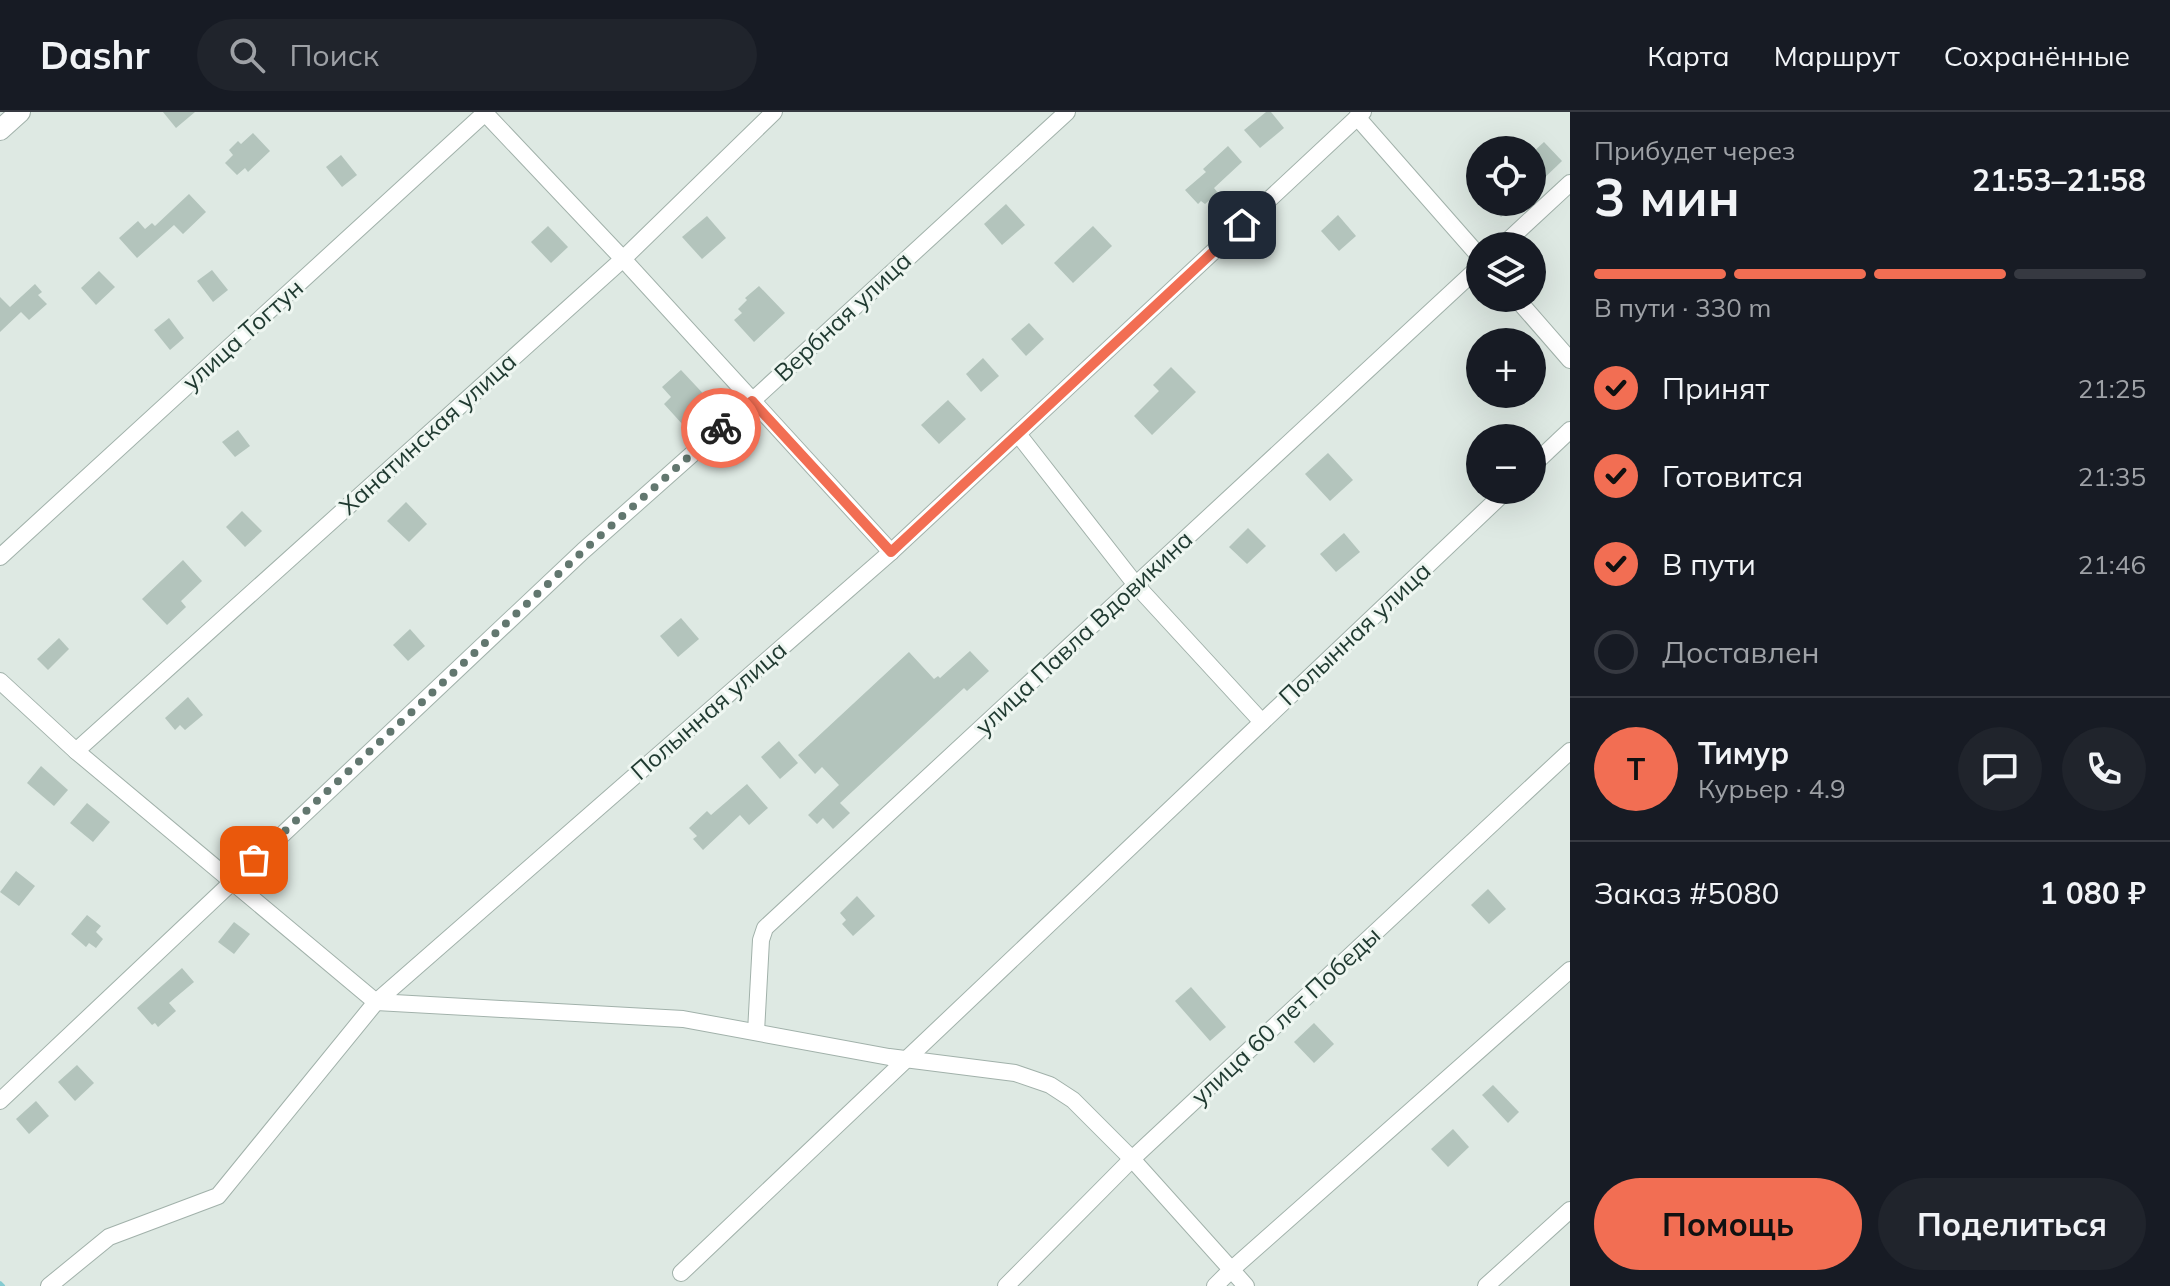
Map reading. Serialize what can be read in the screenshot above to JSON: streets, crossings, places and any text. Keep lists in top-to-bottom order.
{
  "streets": {
    "street": [
      "Вербная улица",
      "улица Тогтун",
      "Ханатинская улица",
      "улица Павла Вдовикина",
      "Полынная улица",
      "улица 60 лет Победы"
    ]
  },
  "page": {
    "header": "Dashr",
    "search": "Поиск",
    "nav": ["Карта", "Маршрут", "Сохранённые"],
    "heading": ["3 мин", "Прибудет через", "21:53–21:58"],
    "panel": [
      "Тимур",
      "Курьер · 4.9",
      "Заказ #5080",
      "1 080 ₽"
    ],
    "map_buttons": ["+", "−"],
    "bar": "В пути · 330 m",
    "list": [
      ["Принят", "21:25"],
      ["Готовится", "21:35"],
      ["В пути", "21:46"],
      "Доставлен"
    ],
    "round": "Т",
    "buttons": ["Помощь", "Поделиться"]
  }
}
